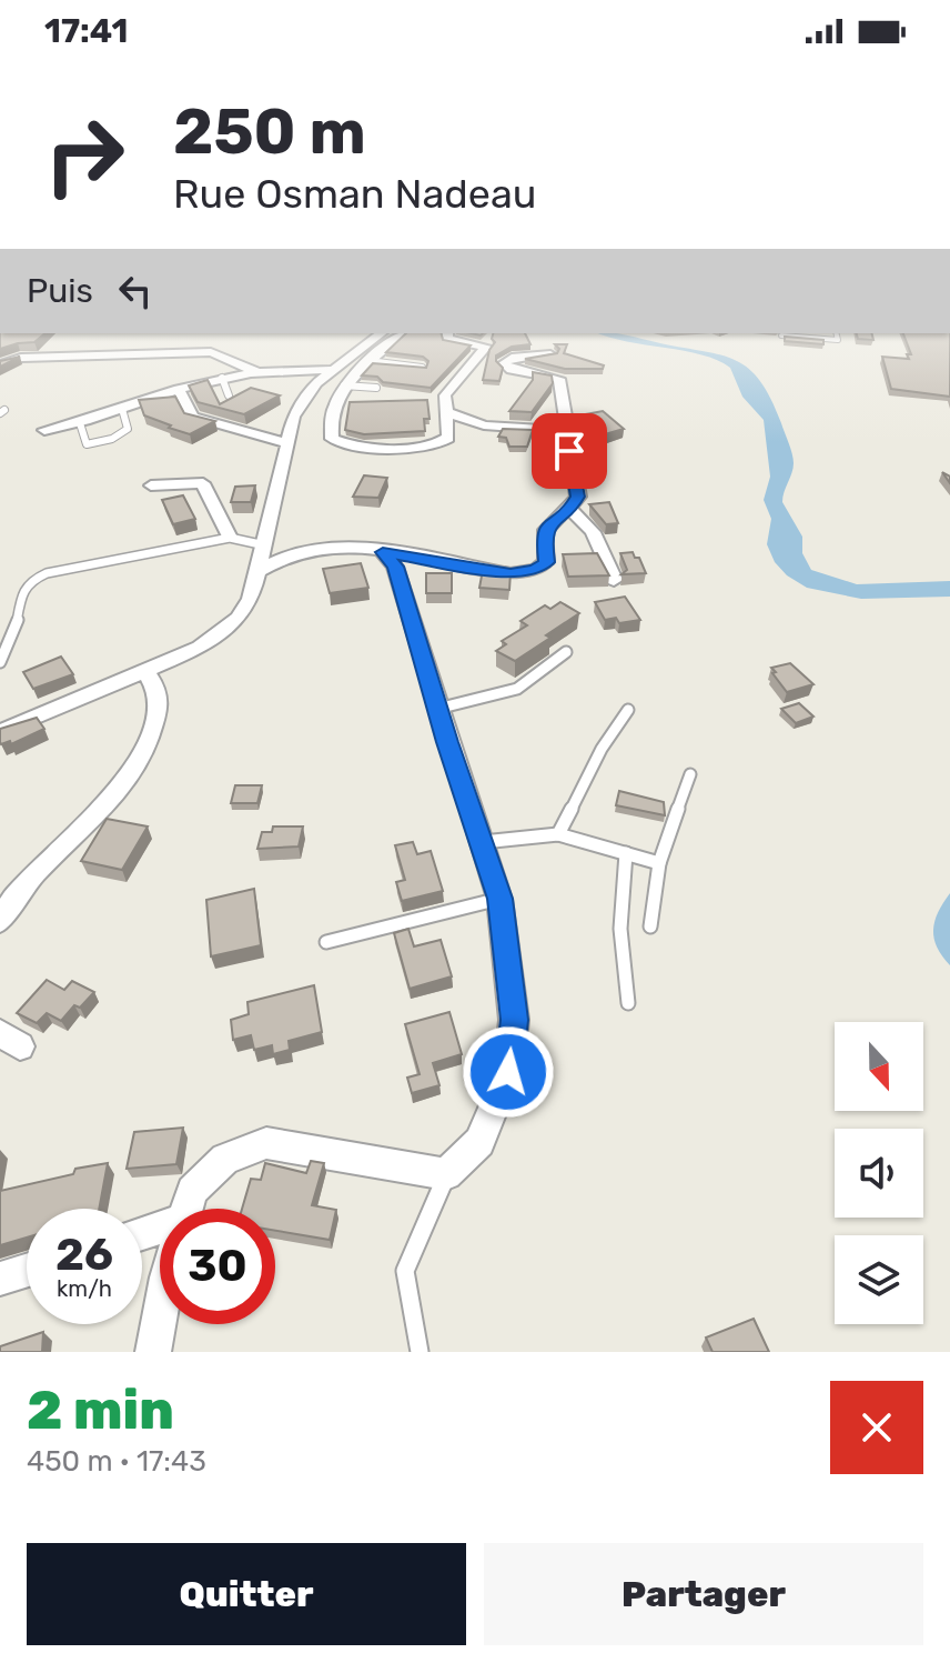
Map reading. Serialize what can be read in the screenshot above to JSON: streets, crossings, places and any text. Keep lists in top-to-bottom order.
{
  "north": "bottom",
  "page": {
    "status": "17:41",
    "turn": ["250 m", "Rue Osman Nadeau"],
    "then": "Puis",
    "speed": "26 km/h",
    "limit": "30",
    "heading": ["2 min", "450 m · 17:43"],
    "buttons": ["Quitter", "Partager"]
  }
}
